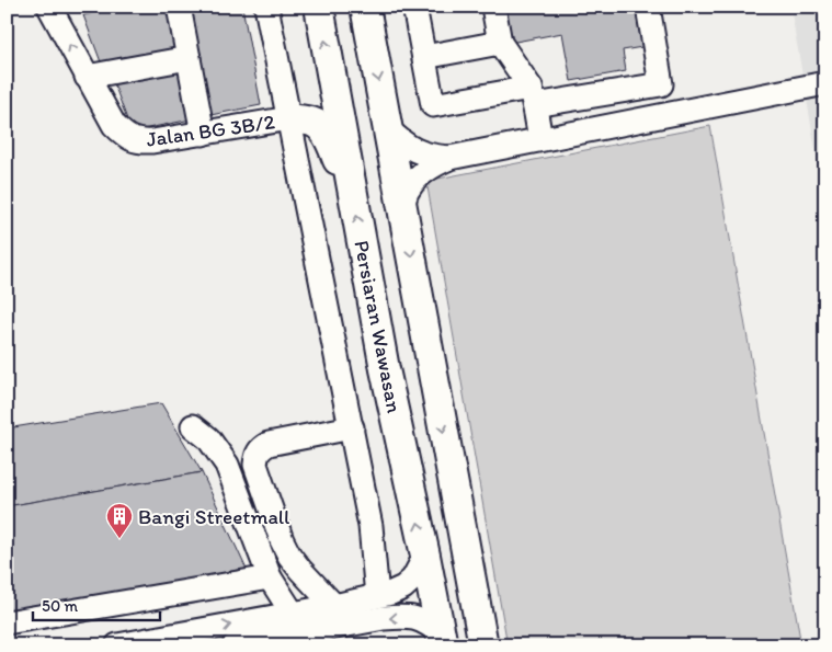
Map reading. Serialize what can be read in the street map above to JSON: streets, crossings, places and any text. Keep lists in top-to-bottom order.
{
  "streets": {
    "main road": ["Persiaran Wawasan"],
    "street": ["Jalan BG 3B/2"]
  },
  "places": {
    "building": ["Bangi Streetmall"]
  },
  "scale_bar": "50 m"
}
